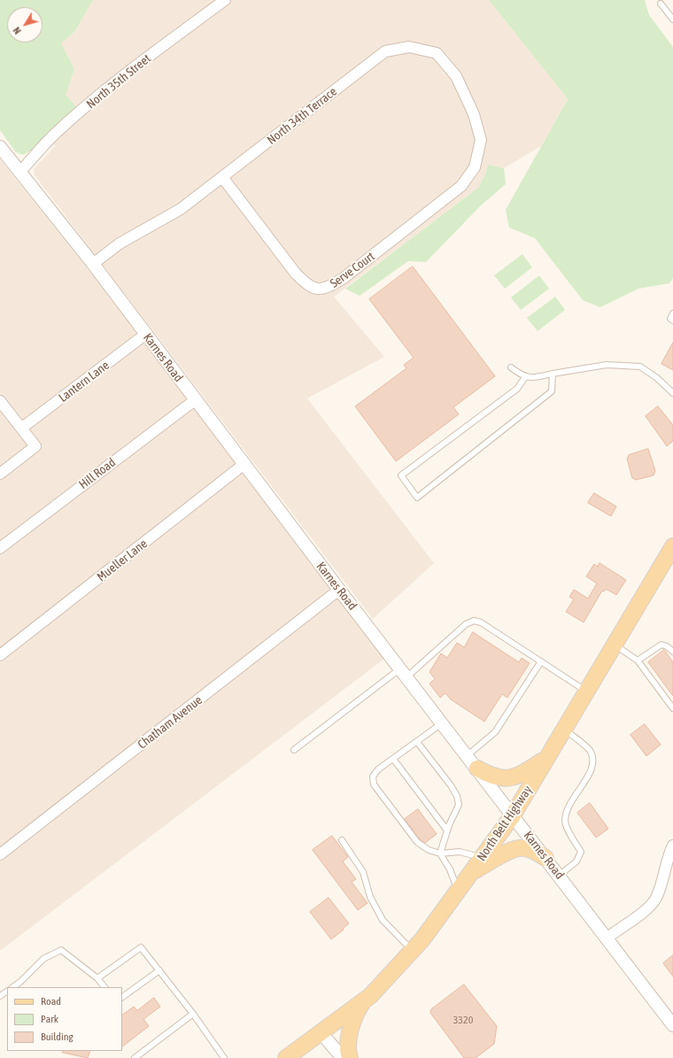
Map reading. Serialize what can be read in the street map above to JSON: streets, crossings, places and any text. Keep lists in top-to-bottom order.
{
  "streets": {
    "main road": ["North Belt Highway"],
    "street": [
      "North 35th Street",
      "North 34th Terrace",
      "Serve Court",
      "Karnes Road",
      "Lantern Lane",
      "Hill Road",
      "Mueller Lane",
      "Chatham Avenue"
    ]
  },
  "crossings": [
    ["North 35th Street", "Karnes Road"],
    ["North 34th Terrace", "Serve Court"],
    ["North 34th Terrace", "Karnes Road"],
    ["Karnes Road", "Lantern Lane"],
    ["Karnes Road", "Hill Road"],
    ["Karnes Road", "Mueller Lane"],
    ["Karnes Road", "Chatham Avenue"],
    ["Karnes Road", "North Belt Highway"]
  ],
  "house_numbers": ["3320"],
  "legend": ["Road", "Park", "Building"],
  "north": "bottom left"
}
